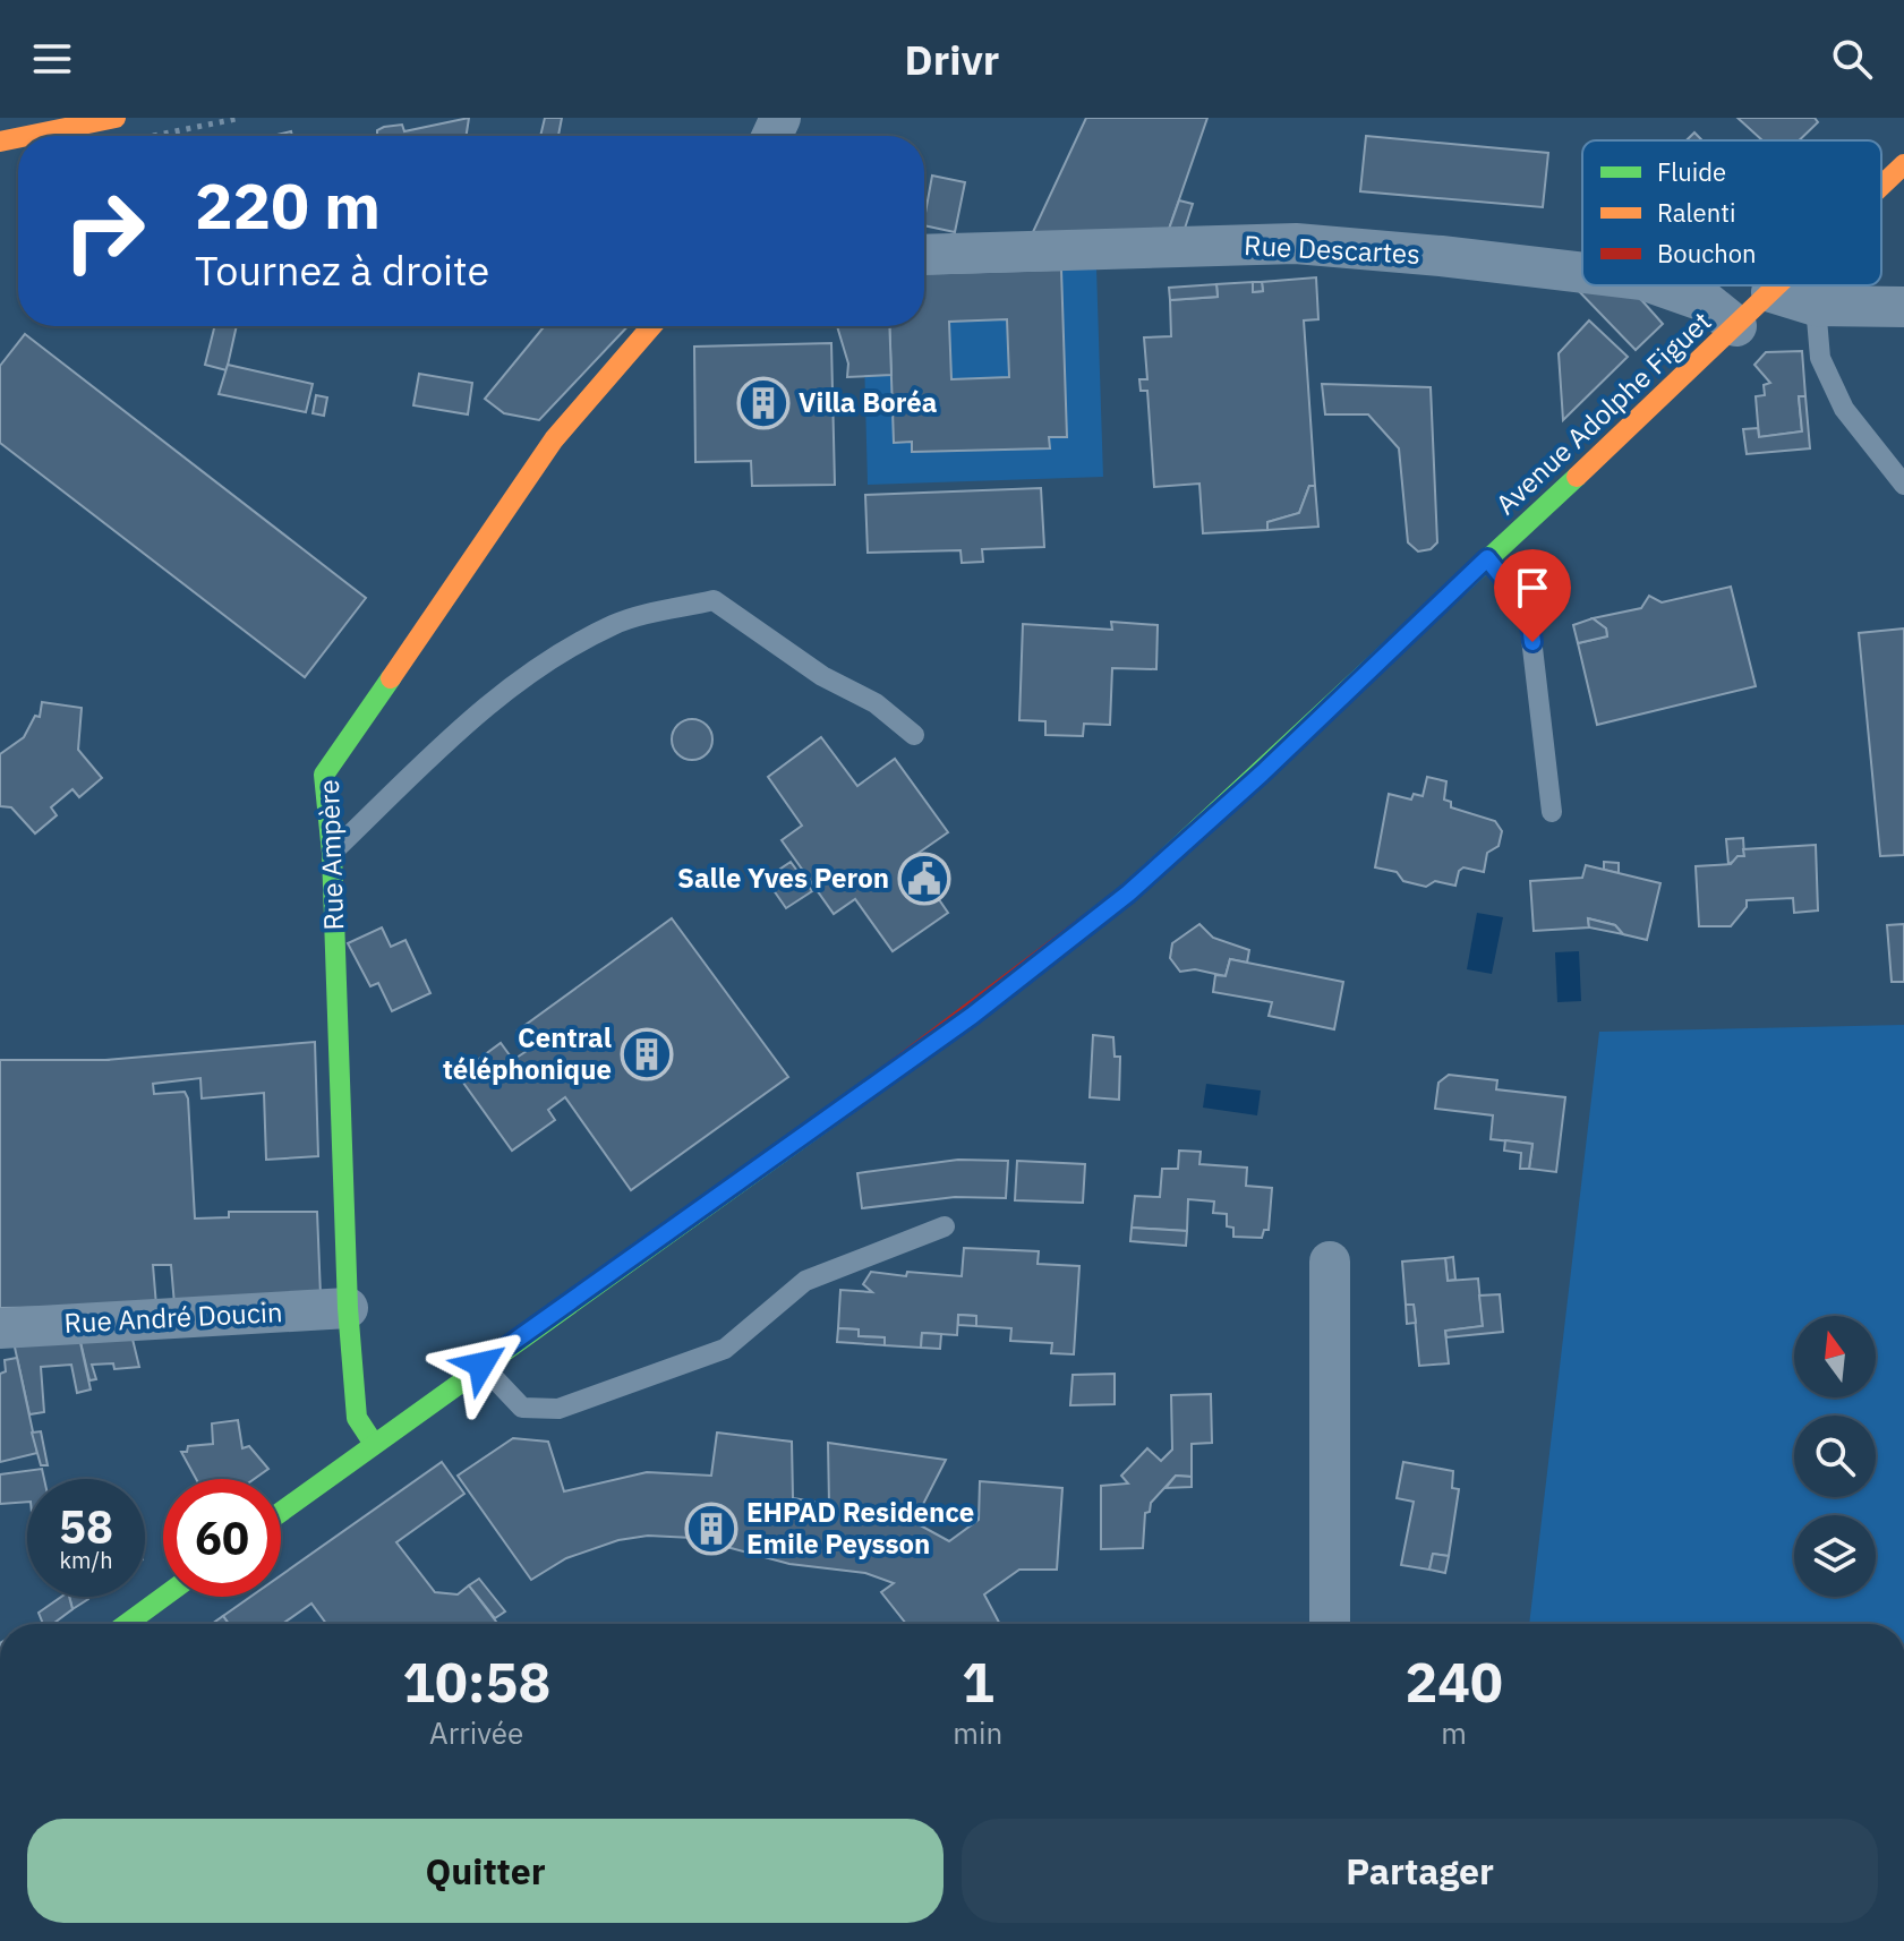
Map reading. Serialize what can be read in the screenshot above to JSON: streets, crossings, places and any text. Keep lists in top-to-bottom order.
{
  "streets": {
    "main road": ["Avenue Adolphe Figuet", "Rue Ampère"],
    "street": ["Rue Descartes", "Rue André Doucin"]
  },
  "crossings": [
    ["Rue Descartes", "Avenue Adolphe Figuet"],
    ["Avenue Adolphe Figuet", "Rue Ampère"],
    ["Rue Ampère", "Rue André Doucin"]
  ],
  "places": {
    "building": ["Villa Boréa", "Central téléphonique", "EHPAD Residence Emile Peysson"],
    "public building": ["Salle Yves Peron"]
  },
  "legend": ["Fluide", "Ralenti", "Bouchon"],
  "north": "top",
  "page": {
    "header": "Drivr",
    "turn": ["220 m", "Tournez à droite"],
    "speed": "58 km/h",
    "limit": "60",
    "eta": [
      "10:58",
      "Arrivée",
      "1",
      "min",
      "240",
      "m"
    ],
    "buttons": ["Quitter", "Partager"]
  }
}
